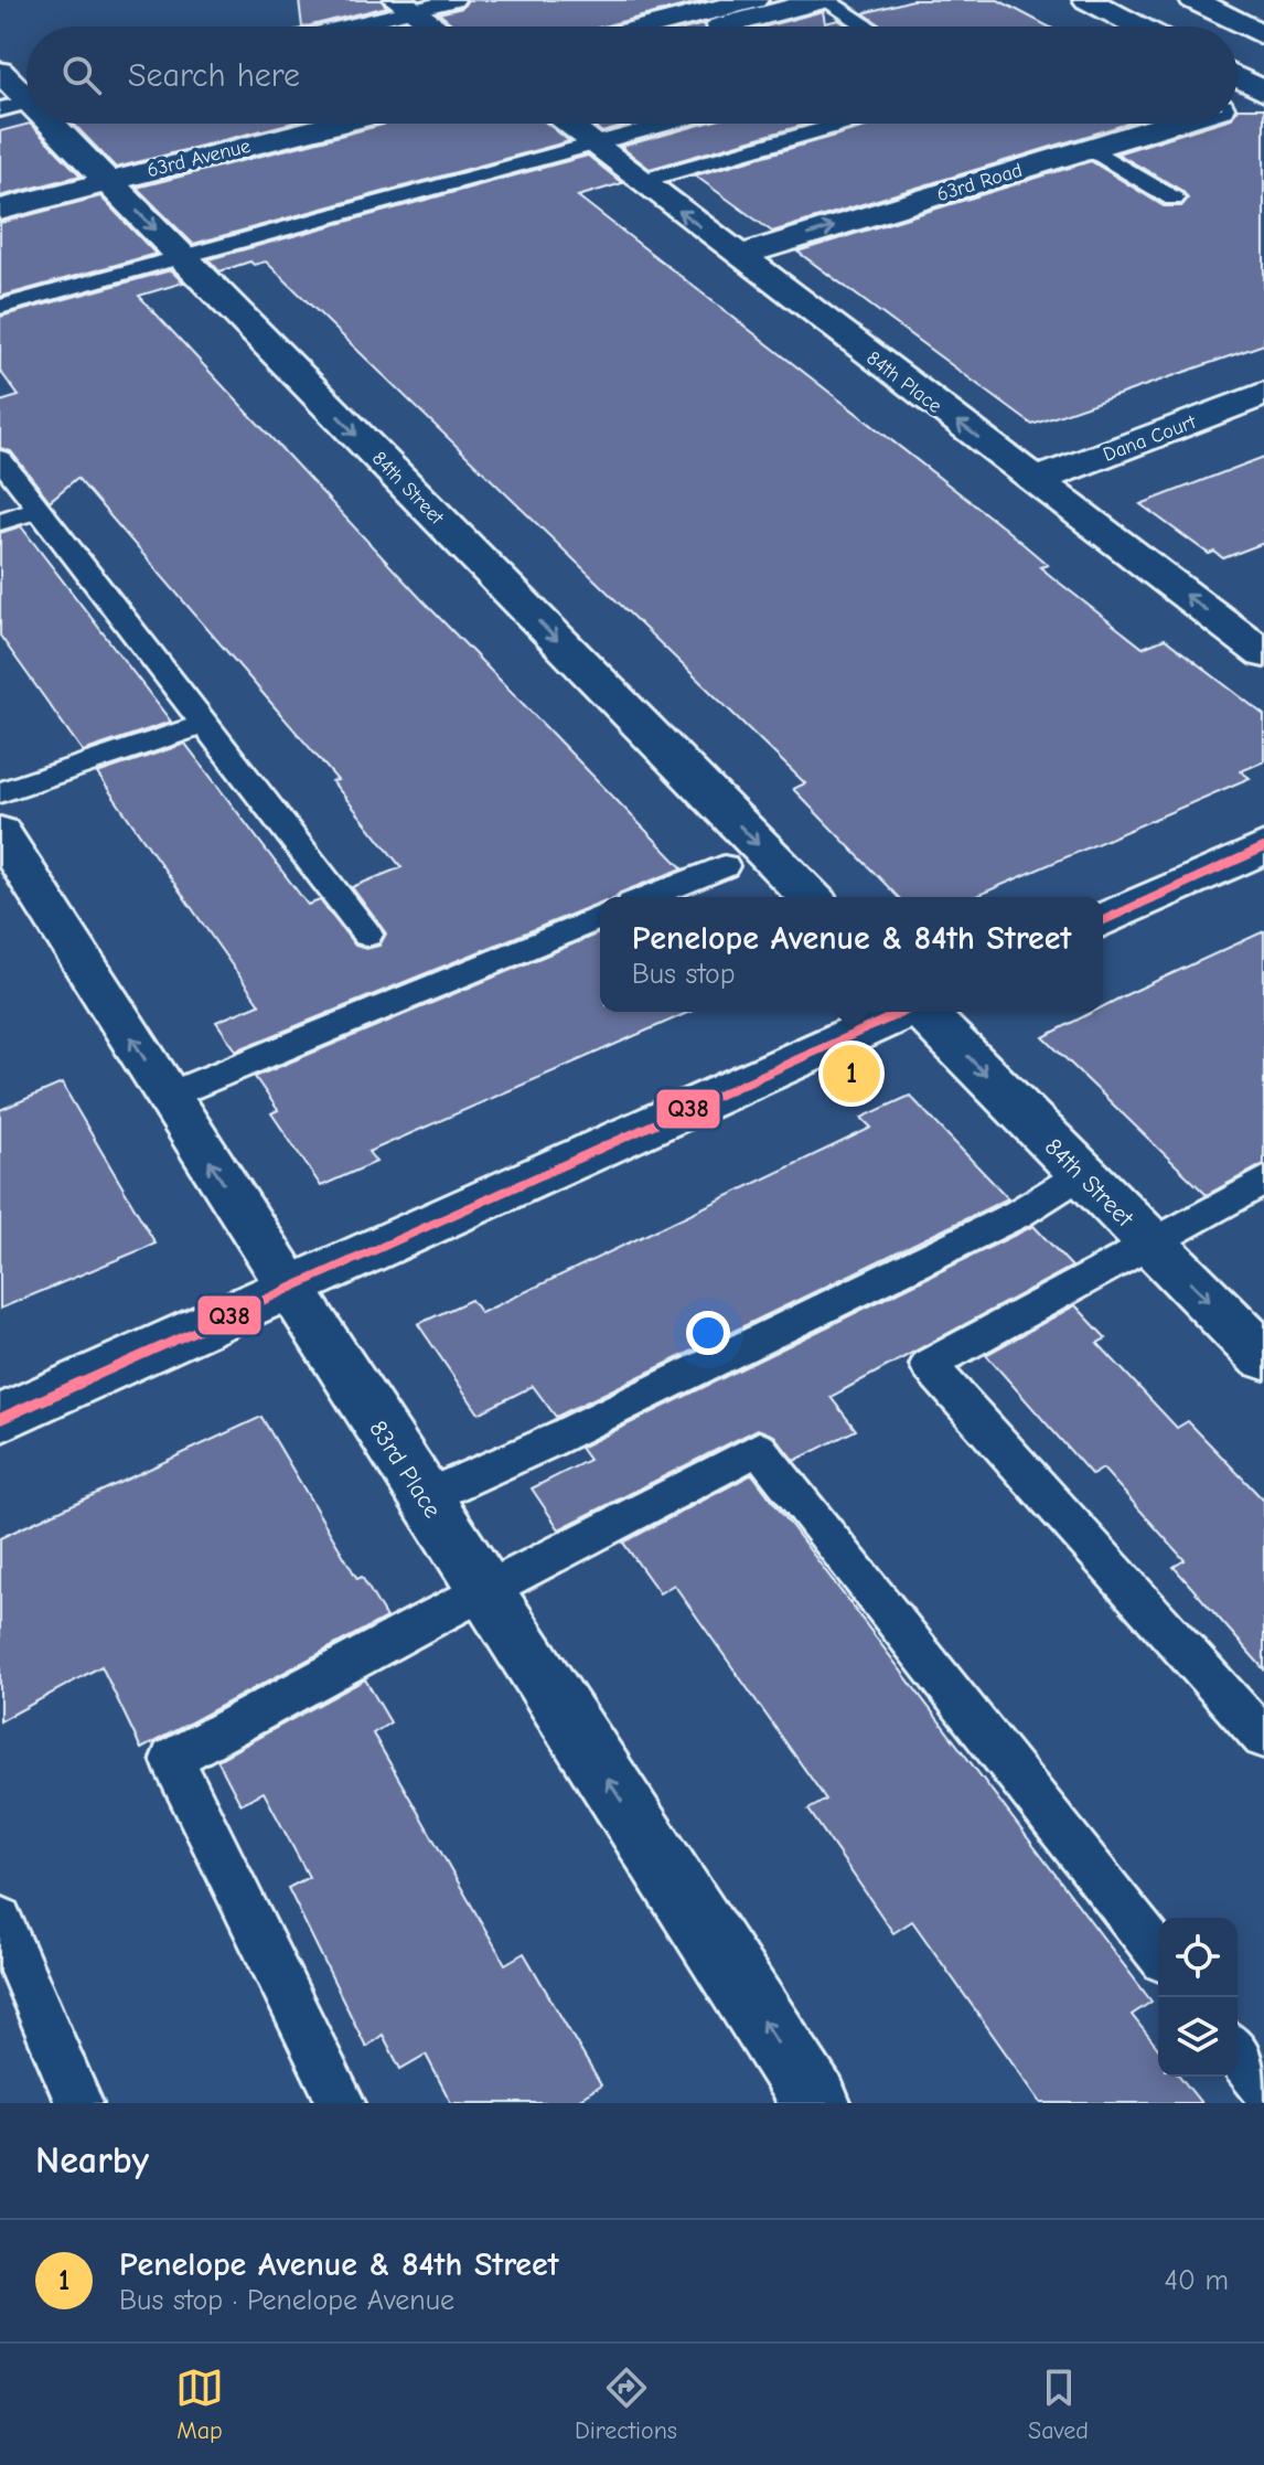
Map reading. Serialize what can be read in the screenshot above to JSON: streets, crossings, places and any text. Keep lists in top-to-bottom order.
{
  "streets": {
    "street": [
      "63rd Avenue",
      "63rd Road",
      "84th Place",
      "Dana Court",
      "84th Street",
      "83rd Place"
    ]
  },
  "crossings": [
    ["63rd Avenue", "84th Street"],
    ["63rd Road", "84th Place"],
    ["84th Place", "Dana Court"]
  ],
  "one_way": ["84th Place", "84th Street", "83rd Place"],
  "lines": ["transit line Q38"],
  "page": {
    "search": "Search here",
    "popup": ["Penelope Avenue & 84th Street", "Bus stop"],
    "pins": "1",
    "heading": "Nearby",
    "list": [
      {
        "mark": "1",
        "name": "Penelope Avenue & 84th Street",
        "note": "Bus stop · Penelope Avenue",
        "value": "40 m"
      }
    ],
    "nav": ["Map", "Directions", "Saved"]
  }
}
